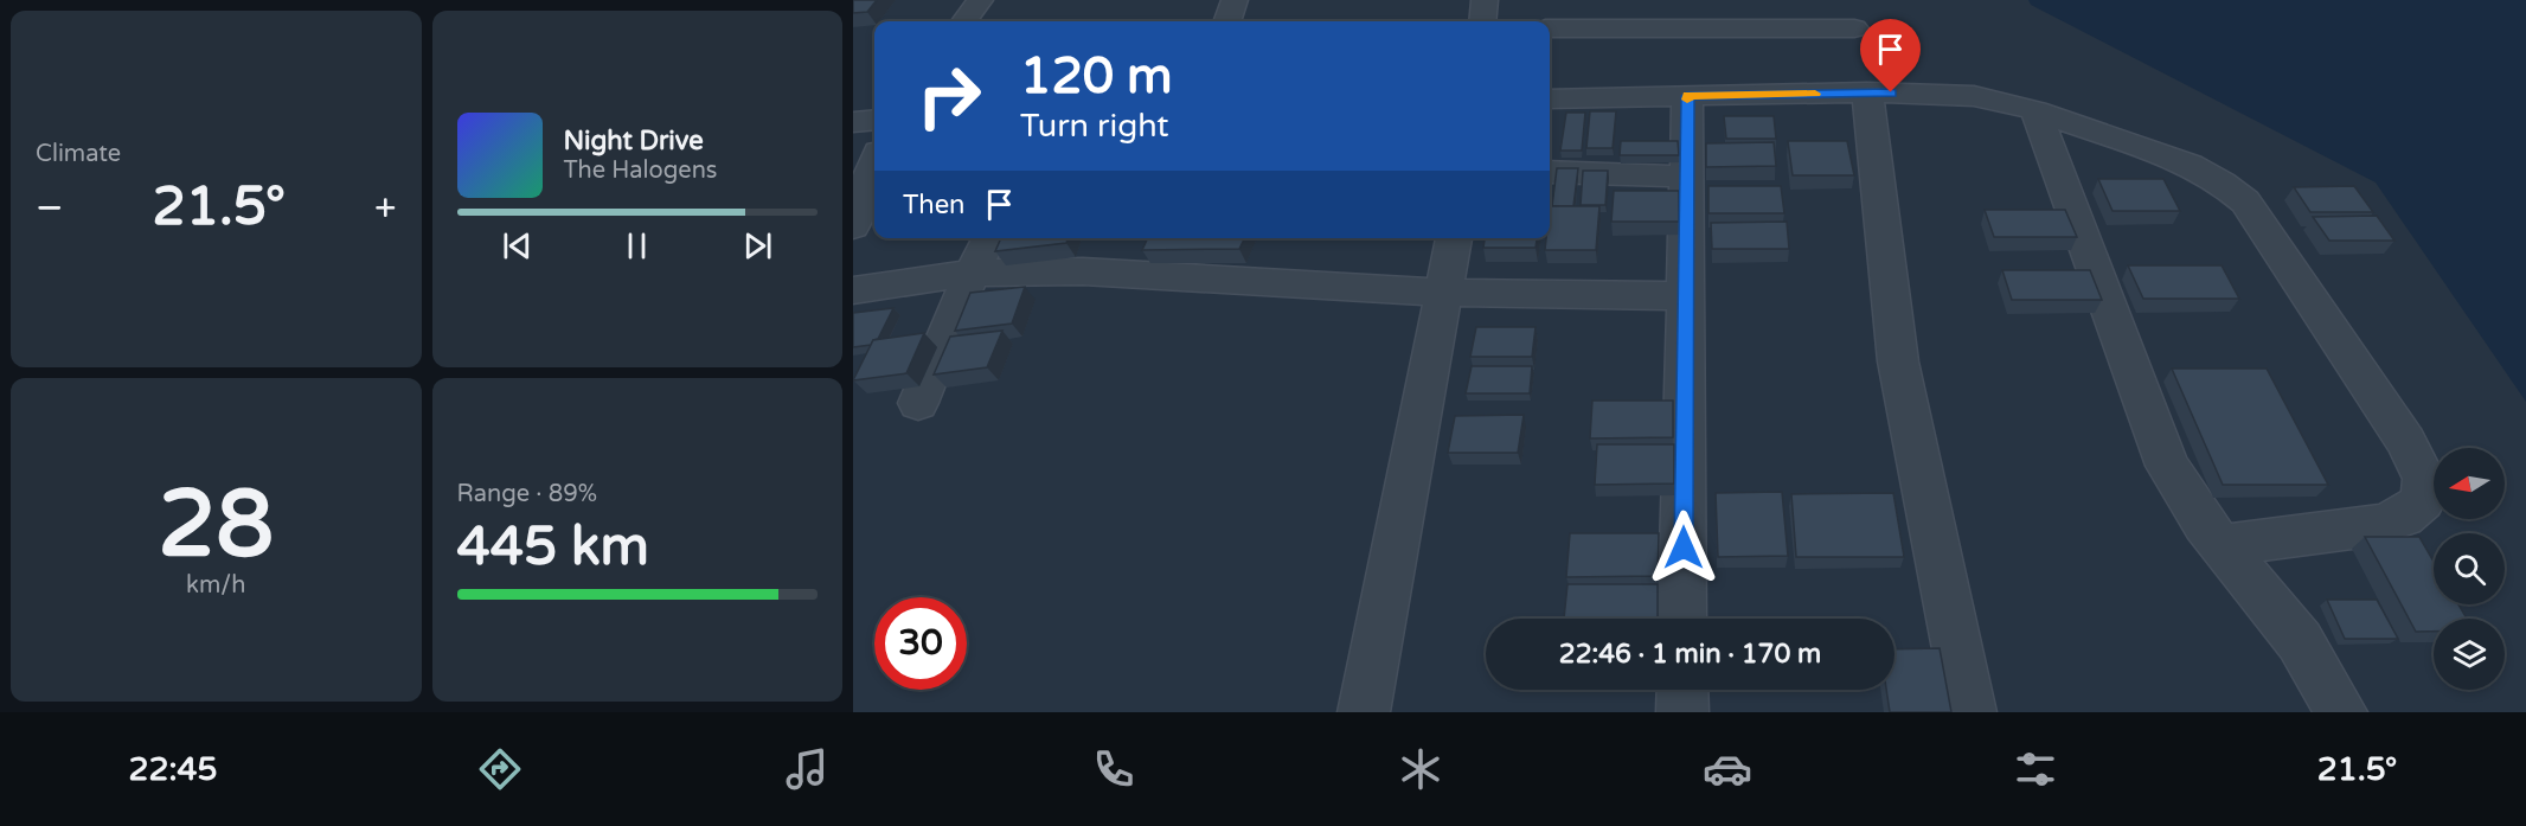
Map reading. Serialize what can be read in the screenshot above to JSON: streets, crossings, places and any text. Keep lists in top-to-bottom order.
{
  "north": "left",
  "page": {
    "tile": [
      "Climate",
      ["28", "km/h"],
      ["Range · 89%", "445 km"]
    ],
    "turn": ["120 m", "Turn right"],
    "song": ["Night Drive", "The Halogens"],
    "then": "Then",
    "heat": ["−", "21.5°", "+"],
    "limit": "30",
    "trip": "22:46 · 1 min · 170 m",
    "tabs": ["22:45", "21.5°"]
  }
}
